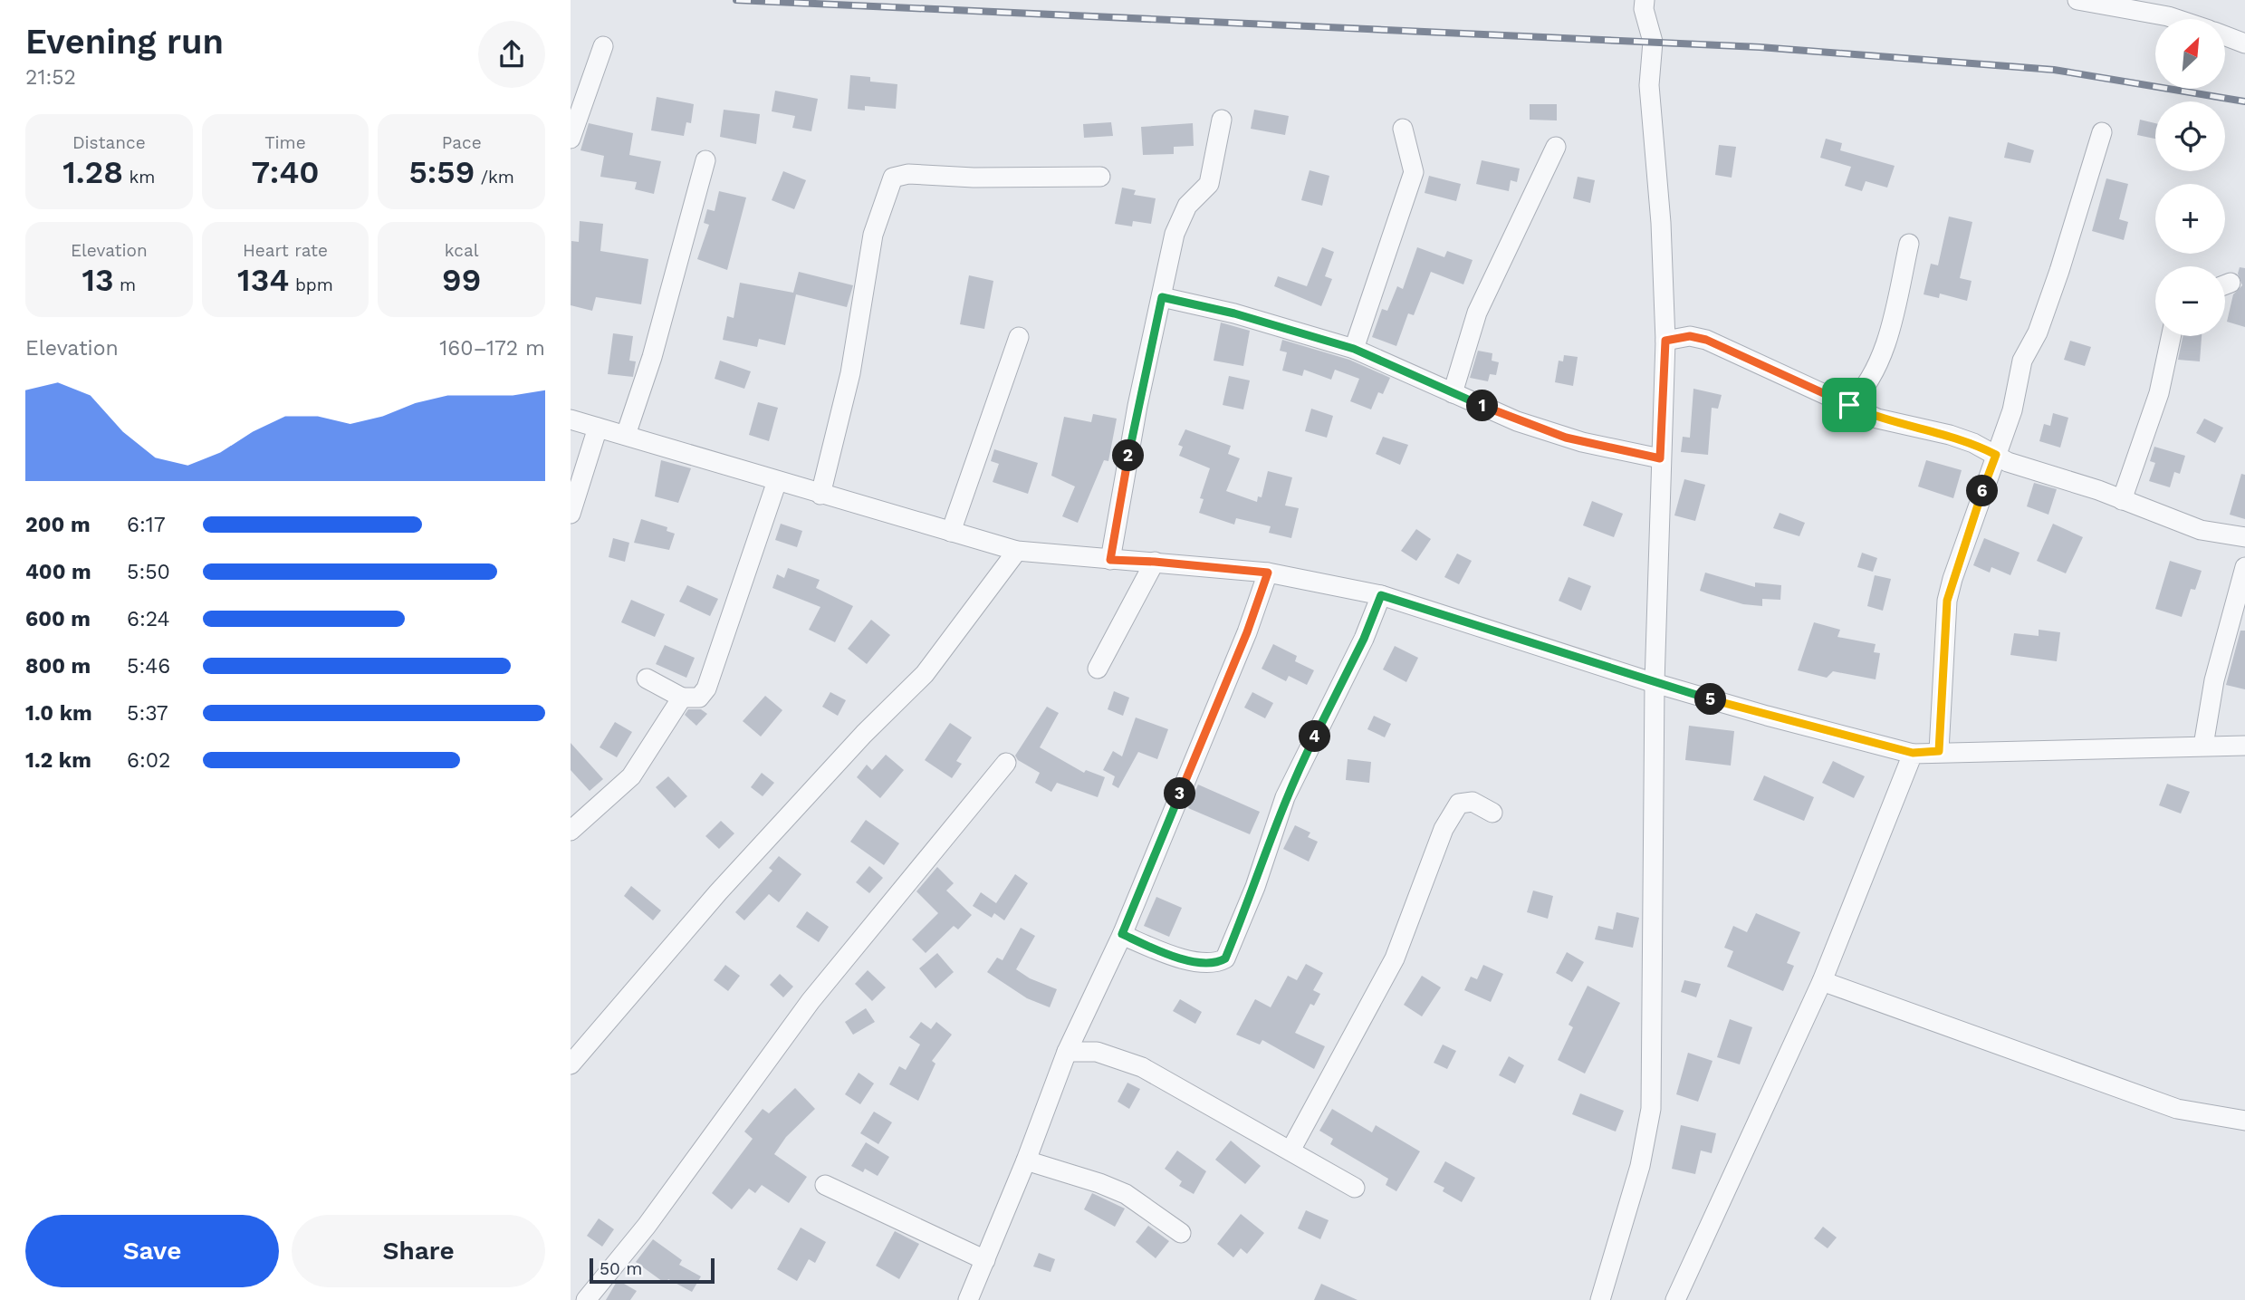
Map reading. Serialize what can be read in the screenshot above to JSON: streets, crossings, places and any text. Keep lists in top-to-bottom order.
{
  "scale_bar": "50 m",
  "north": "top right",
  "page": {
    "heading": ["Evening run", "21:52"],
    "map_buttons": ["+", "−"],
    "stats": [
      ["Distance", "1.28 km"],
      ["Time", "7:40"],
      ["Pace", "5:59 /km"],
      ["Elevation", "13 m"],
      ["Heart rate", "134 bpm"],
      ["kcal", "99"]
    ],
    "chart": ["Elevation", "160–172 m"],
    "pins": [
      "1",
      "2",
      "6",
      "5",
      "4",
      "3"
    ],
    "list": [
      {
        "name": "200 m",
        "note": "6:17"
      },
      {
        "name": "400 m",
        "note": "5:50"
      },
      {
        "name": "600 m",
        "note": "6:24"
      },
      {
        "name": "800 m",
        "note": "5:46"
      },
      {
        "name": "1.0 km",
        "note": "5:37"
      },
      {
        "name": "1.2 km",
        "note": "6:02"
      }
    ],
    "buttons": ["Save", "Share"],
    "scale": "50 m"
  }
}
